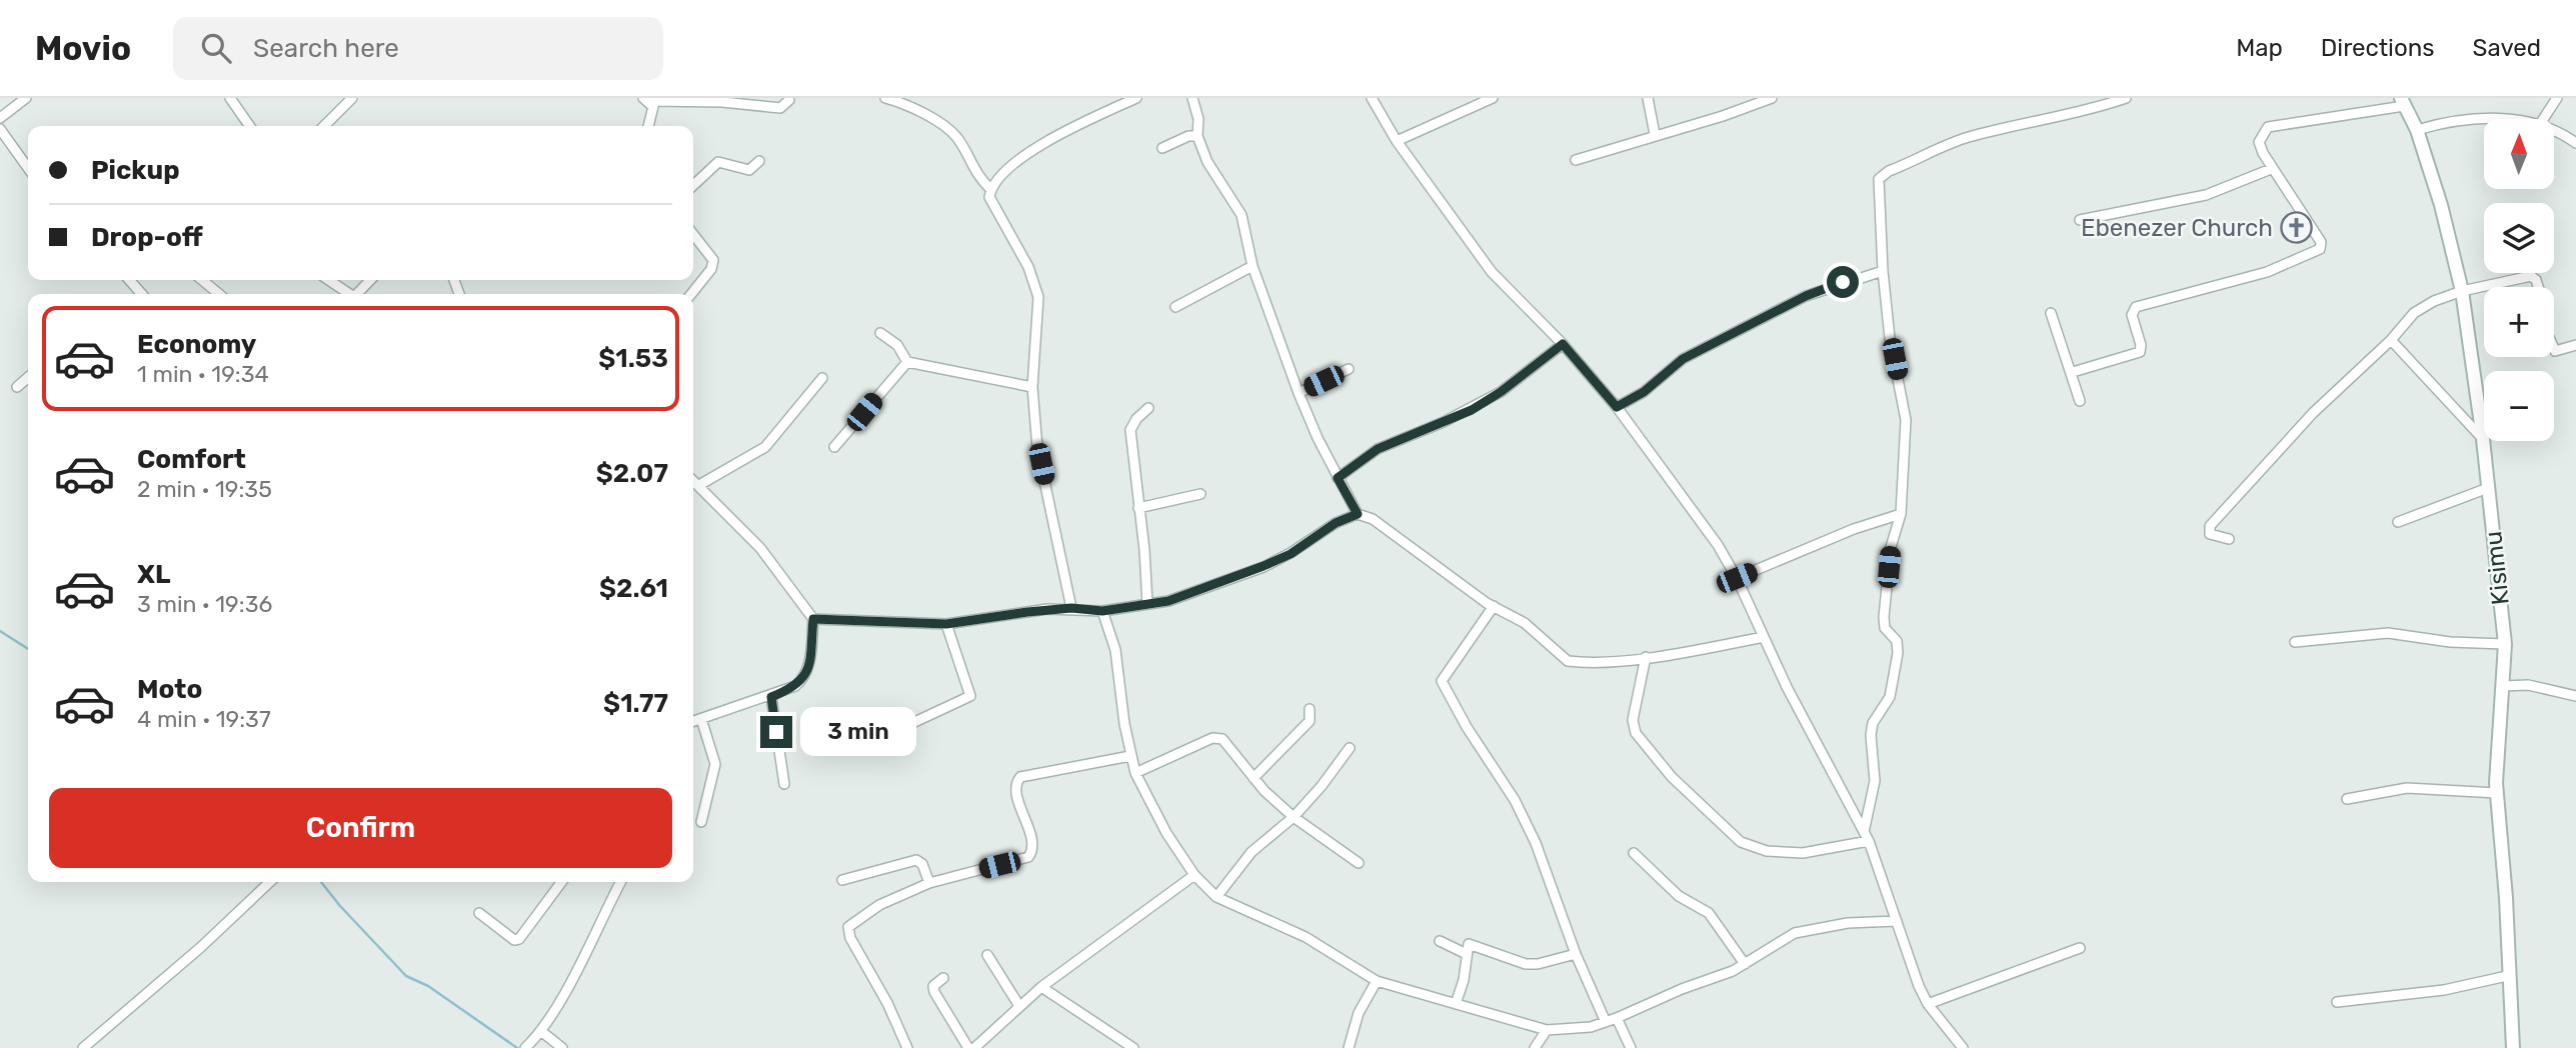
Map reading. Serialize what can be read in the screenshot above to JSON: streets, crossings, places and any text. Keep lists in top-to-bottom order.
{
  "streets": {
    "street": ["Kisimu"]
  },
  "places": {
    "church": ["Ebenezer Church"]
  },
  "north": "top",
  "page": {
    "header": "Movio",
    "search": "Search here",
    "nav": ["Map", "Directions", "Saved"],
    "map_buttons": ["+", "−"],
    "banner": ["Pickup", "Drop-off"],
    "list": [
      {
        "name": "Economy",
        "note": "1 min · 19:34",
        "value": "$1.53"
      },
      {
        "name": "Comfort",
        "note": "2 min · 19:35",
        "value": "$2.07"
      },
      {
        "name": "XL",
        "note": "3 min · 19:36",
        "value": "$2.61"
      },
      {
        "name": "Moto",
        "note": "4 min · 19:37",
        "value": "$1.77"
      }
    ],
    "bubble": "3 min",
    "buttons": "Confirm"
  }
}
